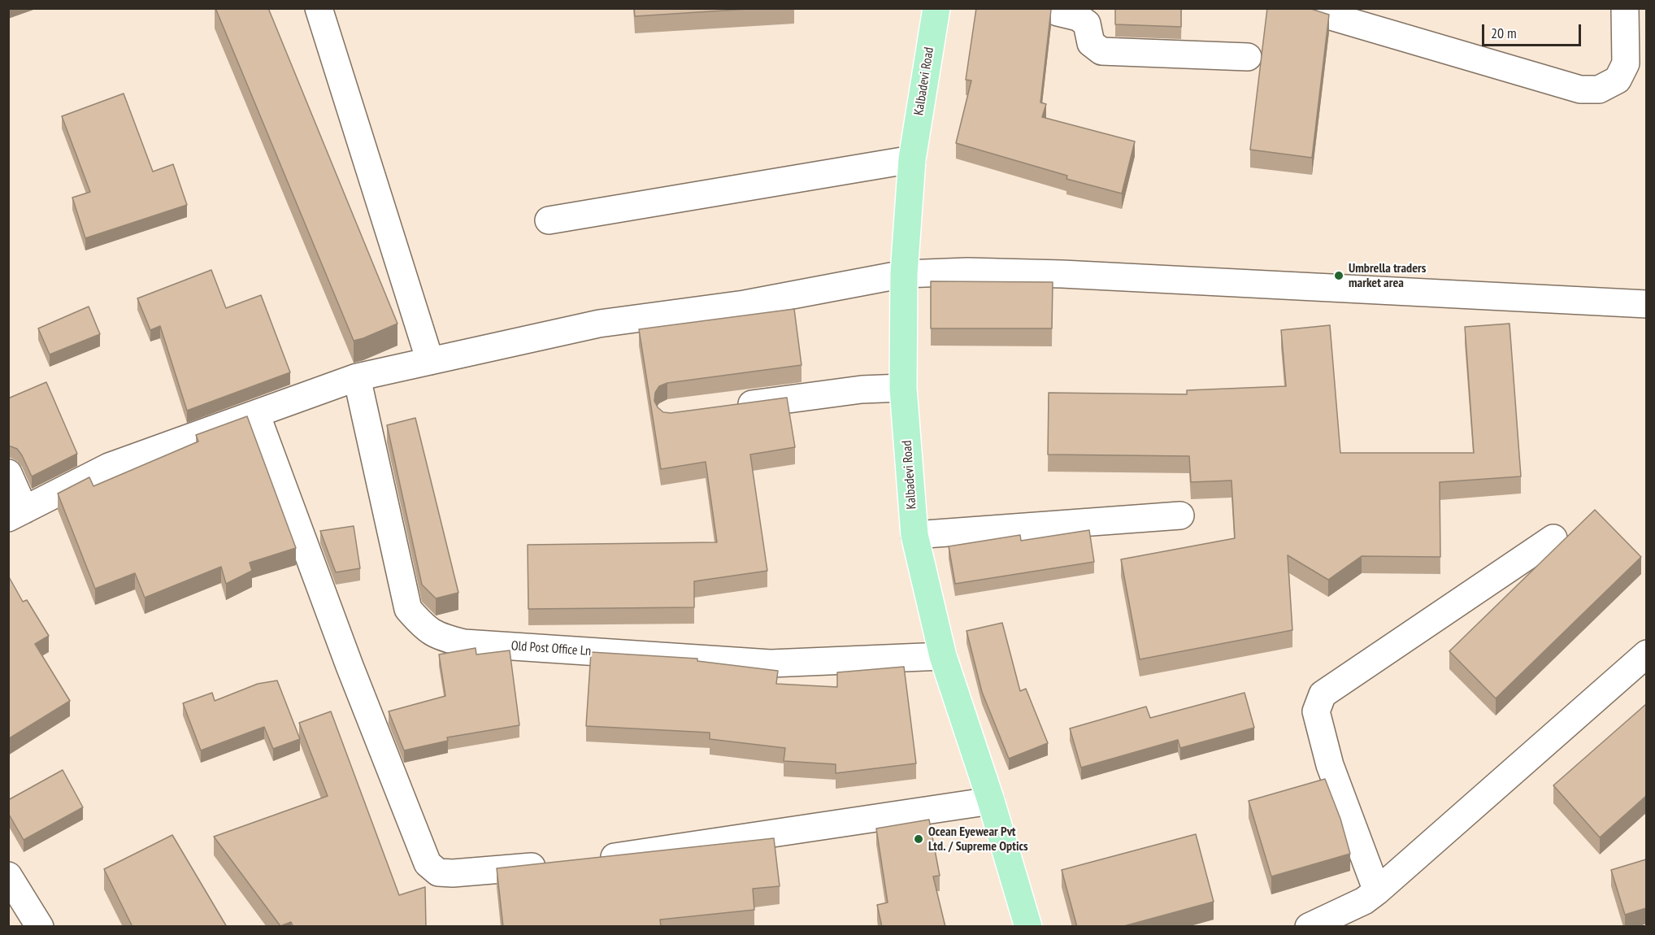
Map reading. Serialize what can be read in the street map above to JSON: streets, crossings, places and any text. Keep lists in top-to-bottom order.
{
  "streets": {
    "main road": ["Kalbadevi Road"],
    "street": ["Old Post Office Ln"]
  },
  "crossings": [
    ["Kalbadevi Road", "Old Post Office Ln"]
  ],
  "places": ["Umbrella traders market area", "Ocean Eyewear Pvt Ltd. / Supreme Optics"],
  "scale_bar": "20 m"
}
